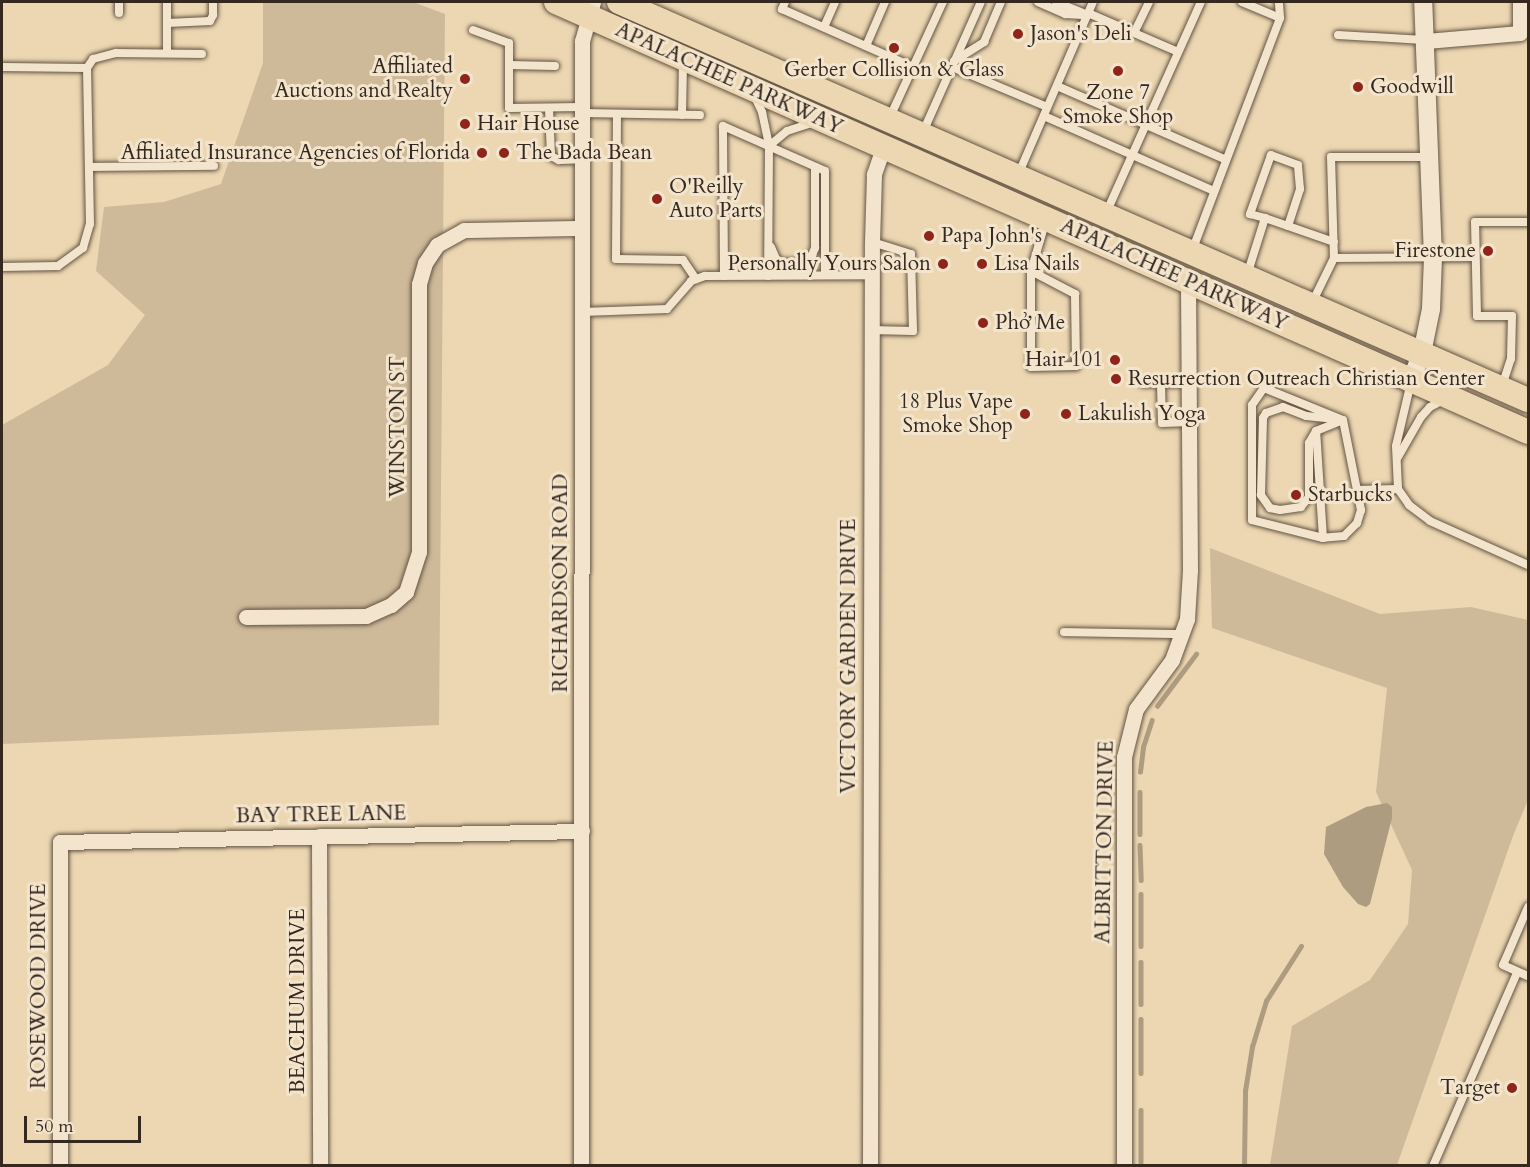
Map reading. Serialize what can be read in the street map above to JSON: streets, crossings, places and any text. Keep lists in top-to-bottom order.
{
  "streets": {
    "main road": ["APALACHEE PARKWAY"],
    "street": [
      "WINSTON ST",
      "RICHARDSON ROAD",
      "VICTORY GARDEN DRIVE",
      "BAY TREE LANE",
      "ALBRITTON DRIVE",
      "ROSEWOOD DRIVE",
      "BEACHUM DRIVE"
    ]
  },
  "crossings": [
    ["APALACHEE PARKWAY", "RICHARDSON ROAD"],
    ["APALACHEE PARKWAY", "VICTORY GARDEN DRIVE"],
    ["APALACHEE PARKWAY", "ALBRITTON DRIVE"],
    ["WINSTON ST", "RICHARDSON ROAD"],
    ["RICHARDSON ROAD", "BAY TREE LANE"],
    ["BAY TREE LANE", "ROSEWOOD DRIVE"],
    ["BAY TREE LANE", "BEACHUM DRIVE"]
  ],
  "places": [
    "Jason's Deli",
    "Gerber Collision & Glass",
    "Zone 7 Smoke Shop",
    "Affiliated Auctions and Realty",
    "Goodwill",
    "Hair House",
    "Affiliated Insurance Agencies of Florida",
    "The Bada Bean",
    "O'Reilly Auto Parts",
    "Papa John's",
    "Firestone",
    "Personally Yours Salon",
    "Lisa Nails",
    "Phở Me",
    "Hair 101",
    "Resurrection Outreach Christian Center",
    "18 Plus Vape Smoke Shop",
    "Lakulish Yoga",
    "Starbucks",
    "Target"
  ],
  "scale_bar": "50 m"
}
